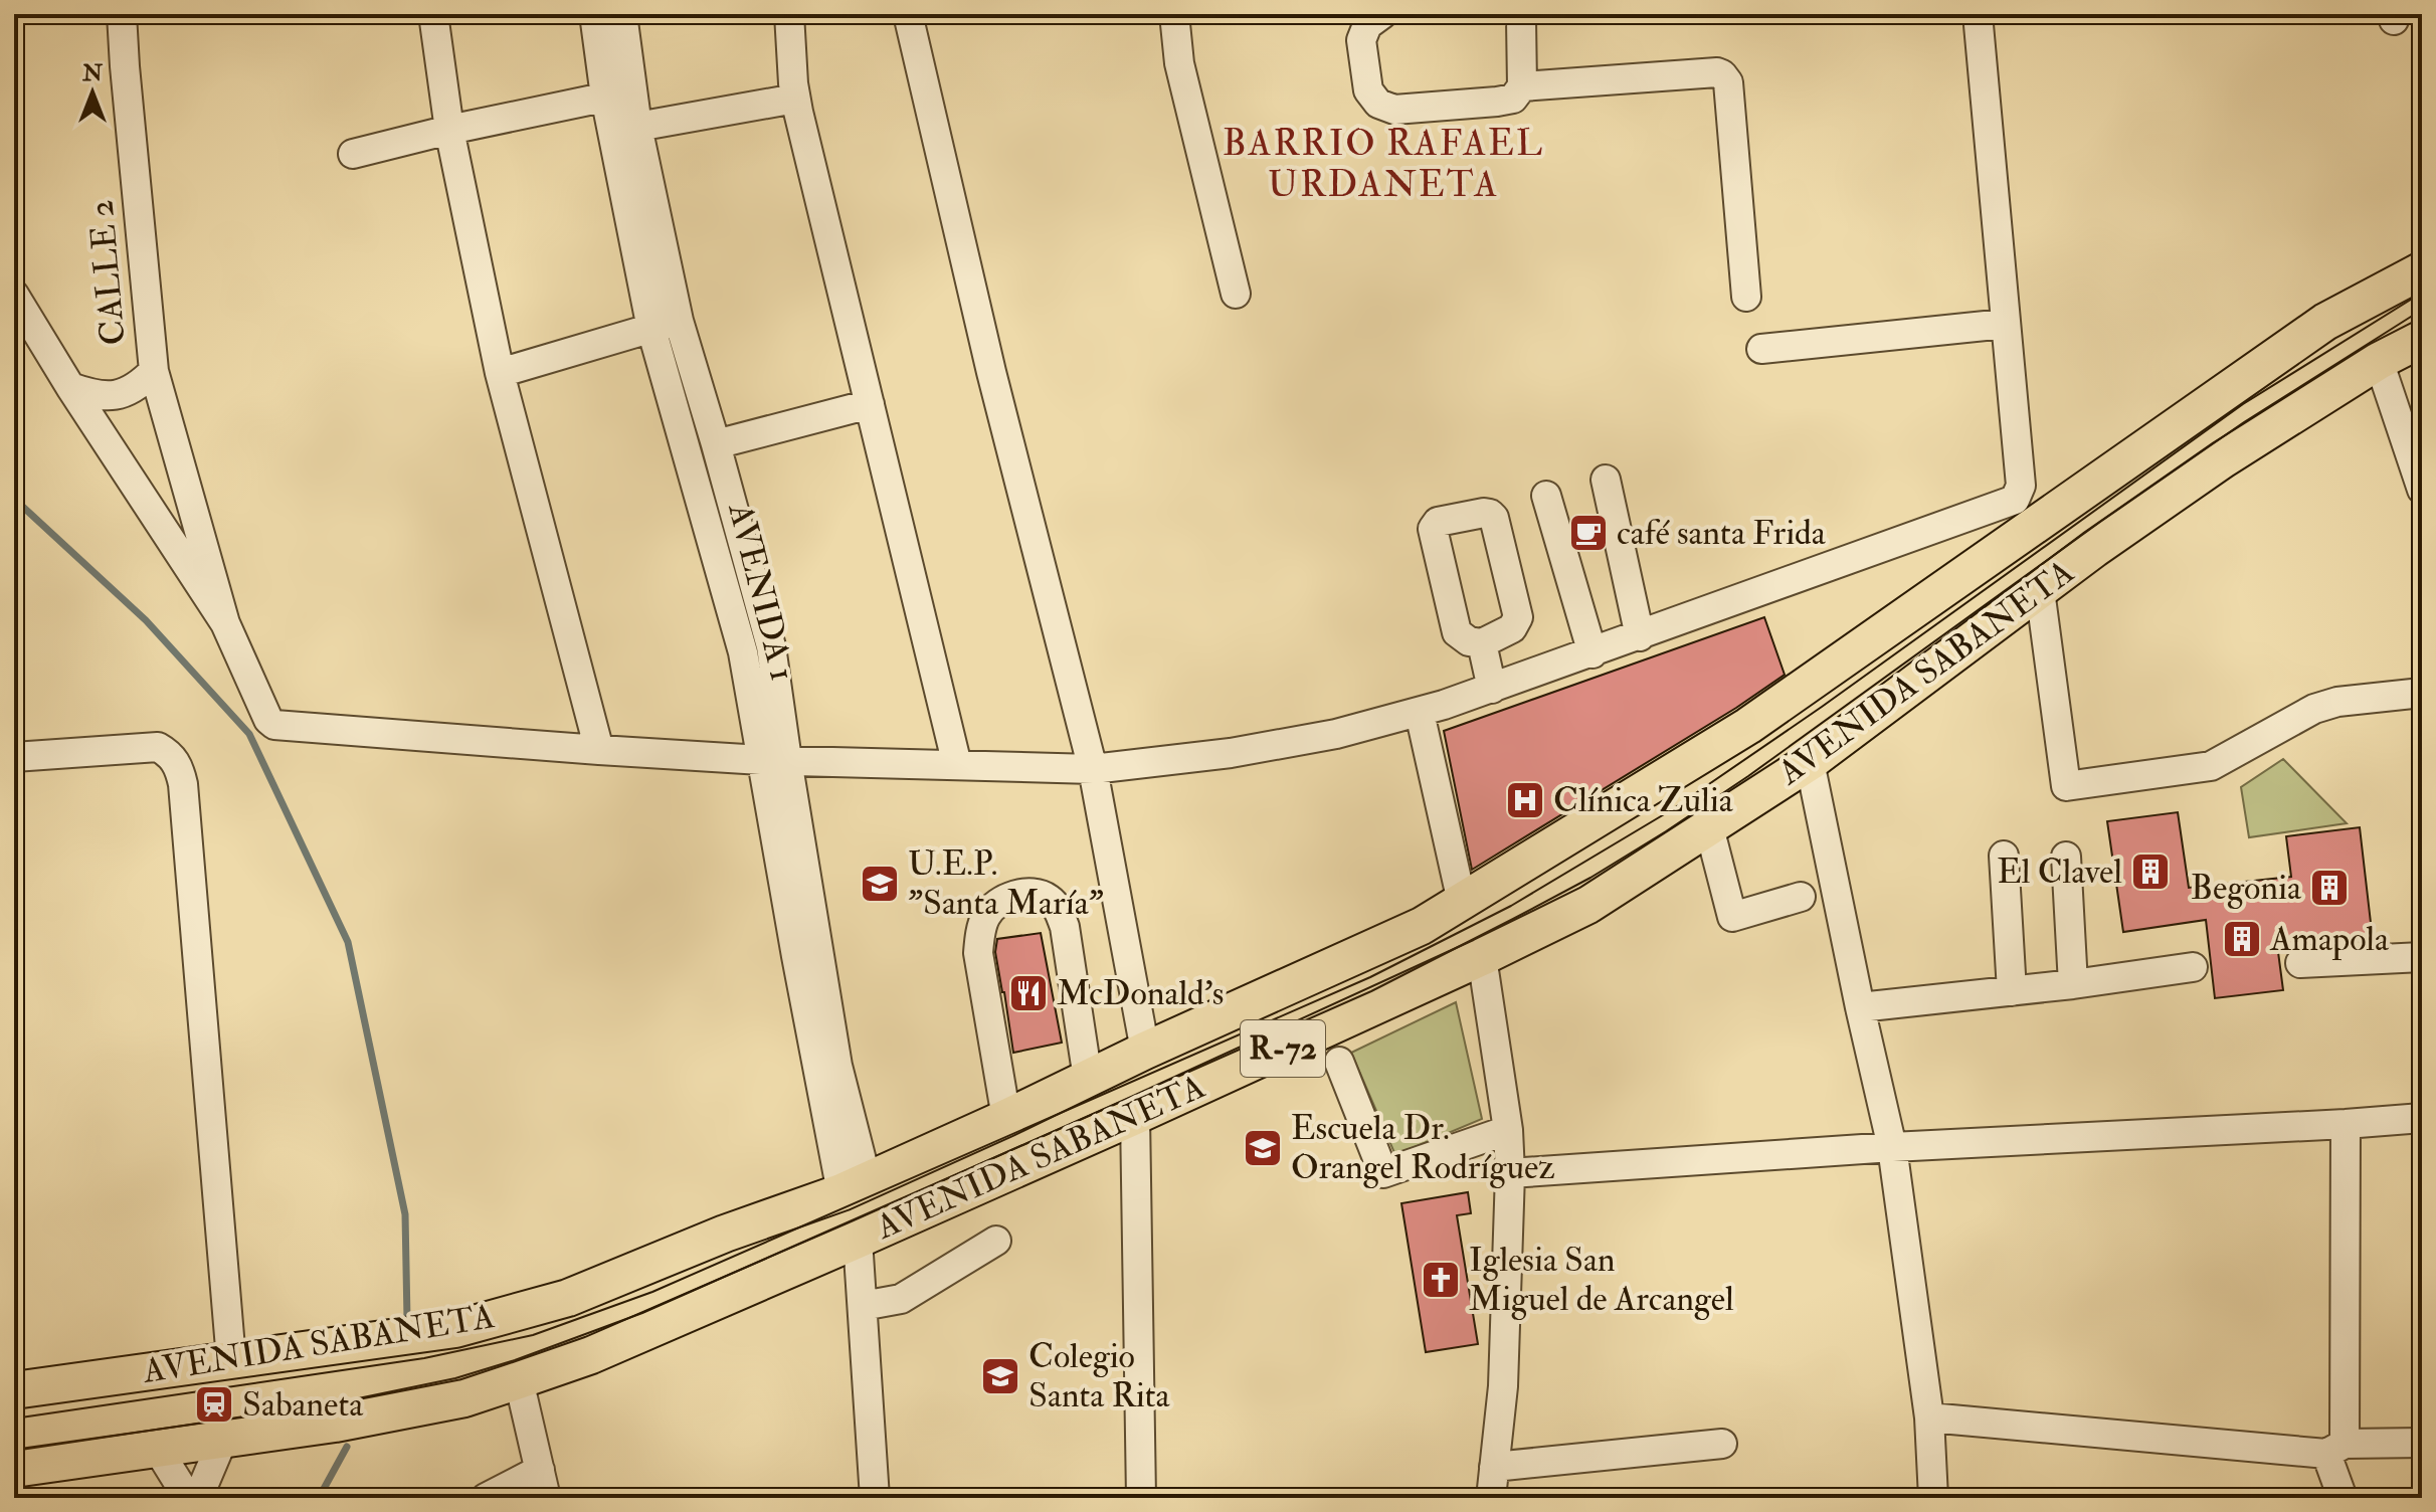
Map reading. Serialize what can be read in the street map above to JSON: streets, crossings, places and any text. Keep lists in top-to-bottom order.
{
  "streets": {
    "main road": ["AVENIDA SABANETA", "R-72"],
    "street": ["CALLE 2", "AVENIDA 1"]
  },
  "districts": ["BARRIO RAFAEL URDANETA"],
  "places": {
    "cafe": ["café santa Frida"],
    "hospital": ["Clínica Zulia"],
    "building": ["El Clavel", "Begonia", "Amapola"],
    "school or university": ["U.E.P. \"Santa María\"", "Escuela Dr. Orangel Rodríguez", "Colegio Santa Rita"],
    "restaurant": ["McDonald's"],
    "church": ["Iglesia San Miguel de Arcangel"],
    "station": ["Sabaneta"]
  },
  "north": "top"
}
